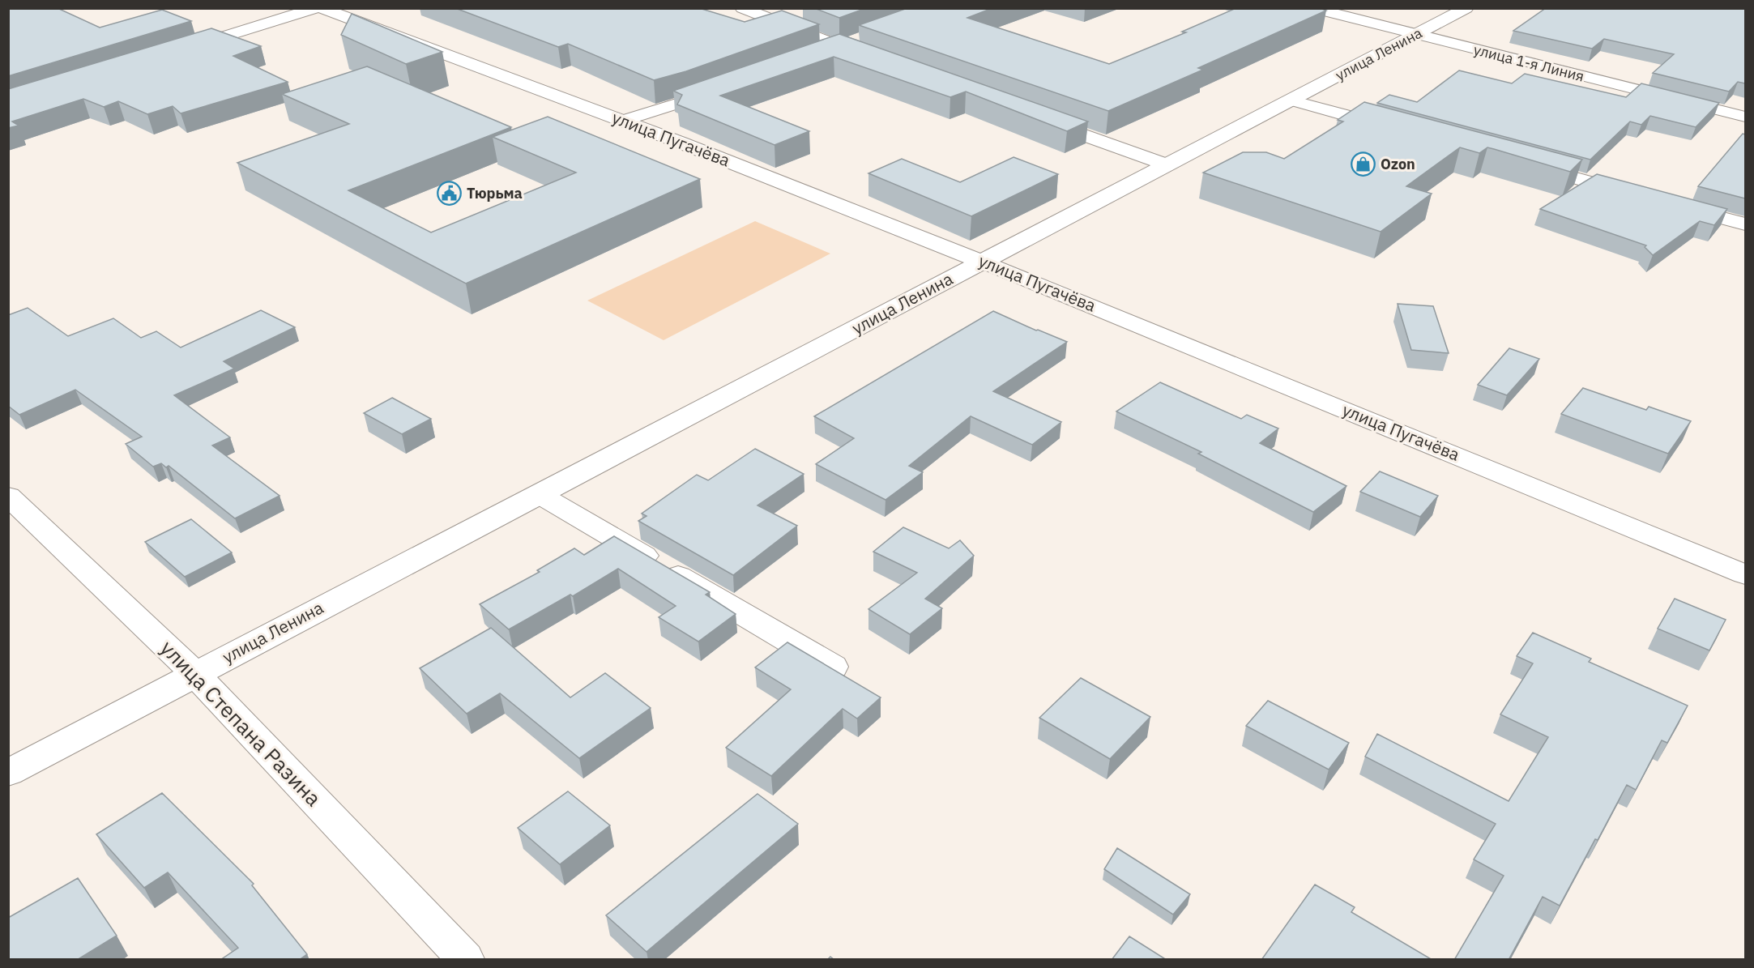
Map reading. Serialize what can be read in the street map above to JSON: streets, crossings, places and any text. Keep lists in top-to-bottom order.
{
  "streets": {
    "main road": [
      "улица Ленина",
      "улица 1-я Линия",
      "улица Пугачёва",
      "улица Степана Разина"
    ]
  },
  "crossings": [
    ["улица Ленина", "улица 1-я Линия"],
    ["улица Ленина", "улица Пугачёва"],
    ["улица Ленина", "улица Степана Разина"]
  ],
  "places": {
    "shop": ["Ozon"],
    "public building": ["Тюрьма"]
  }
}
